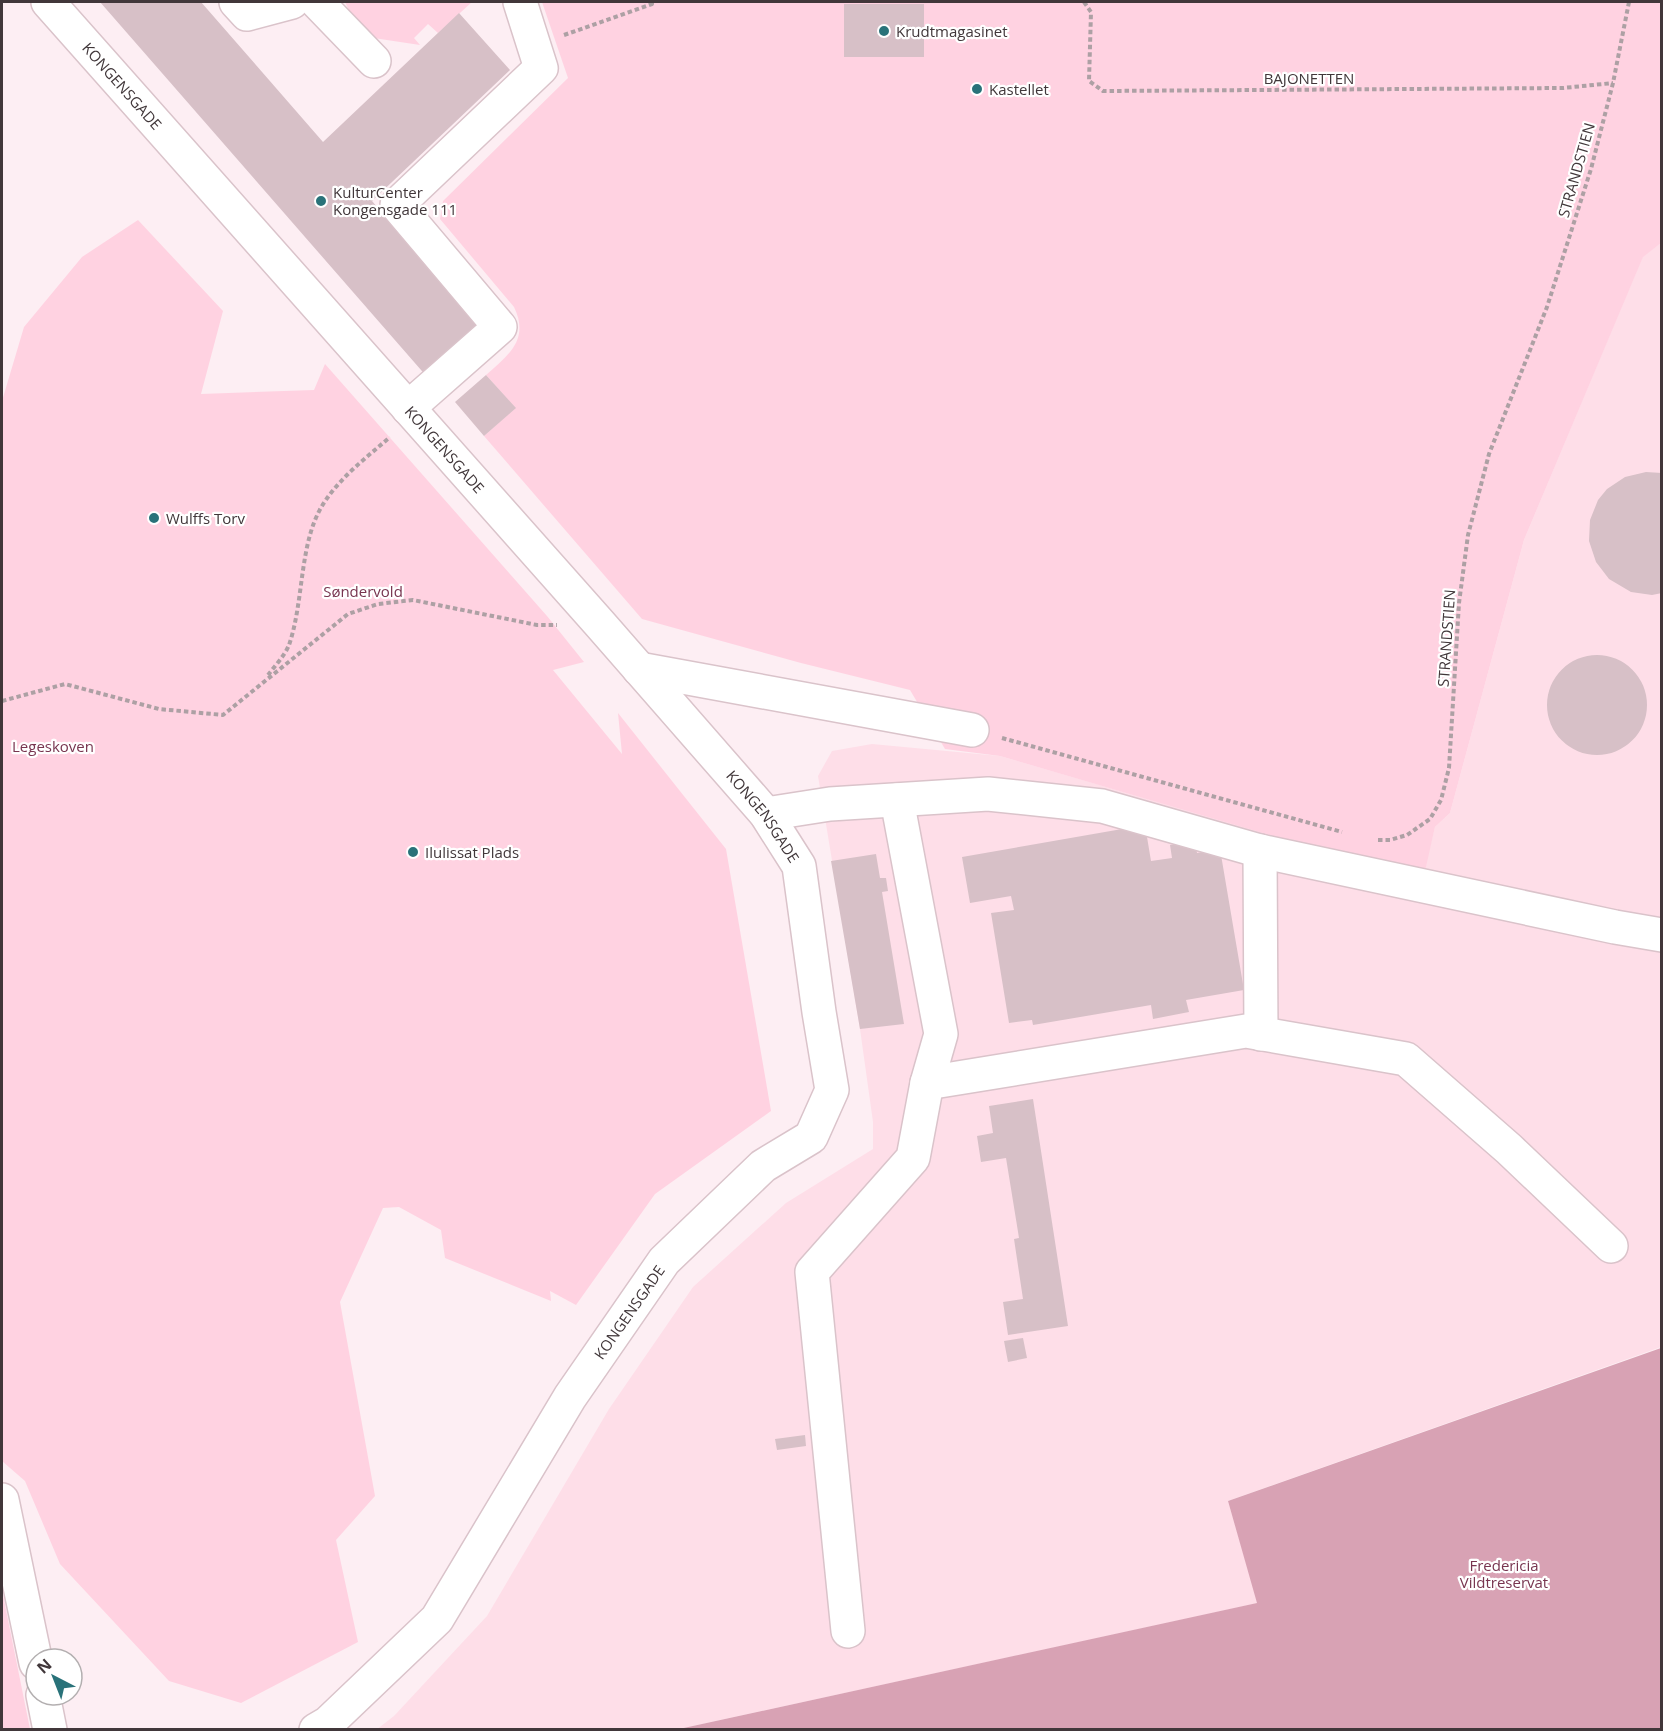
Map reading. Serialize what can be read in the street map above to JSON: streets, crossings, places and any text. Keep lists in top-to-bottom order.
{
  "streets": {
    "street": ["KONGENSGADE"],
    "path": ["BAJONETTEN", "STRANDSTIEN"]
  },
  "crossings": [
    ["BAJONETTEN", "STRANDSTIEN"]
  ],
  "parks": ["Søndervold", "Legeskoven", "Fredericia Vildtreservat"],
  "places": [
    "Krudtmagasinet",
    "Kastellet",
    "KulturCenter Kongensgade 111",
    "Wulffs Torv",
    "Ilulissat Plads"
  ],
  "north": "top left"
}
